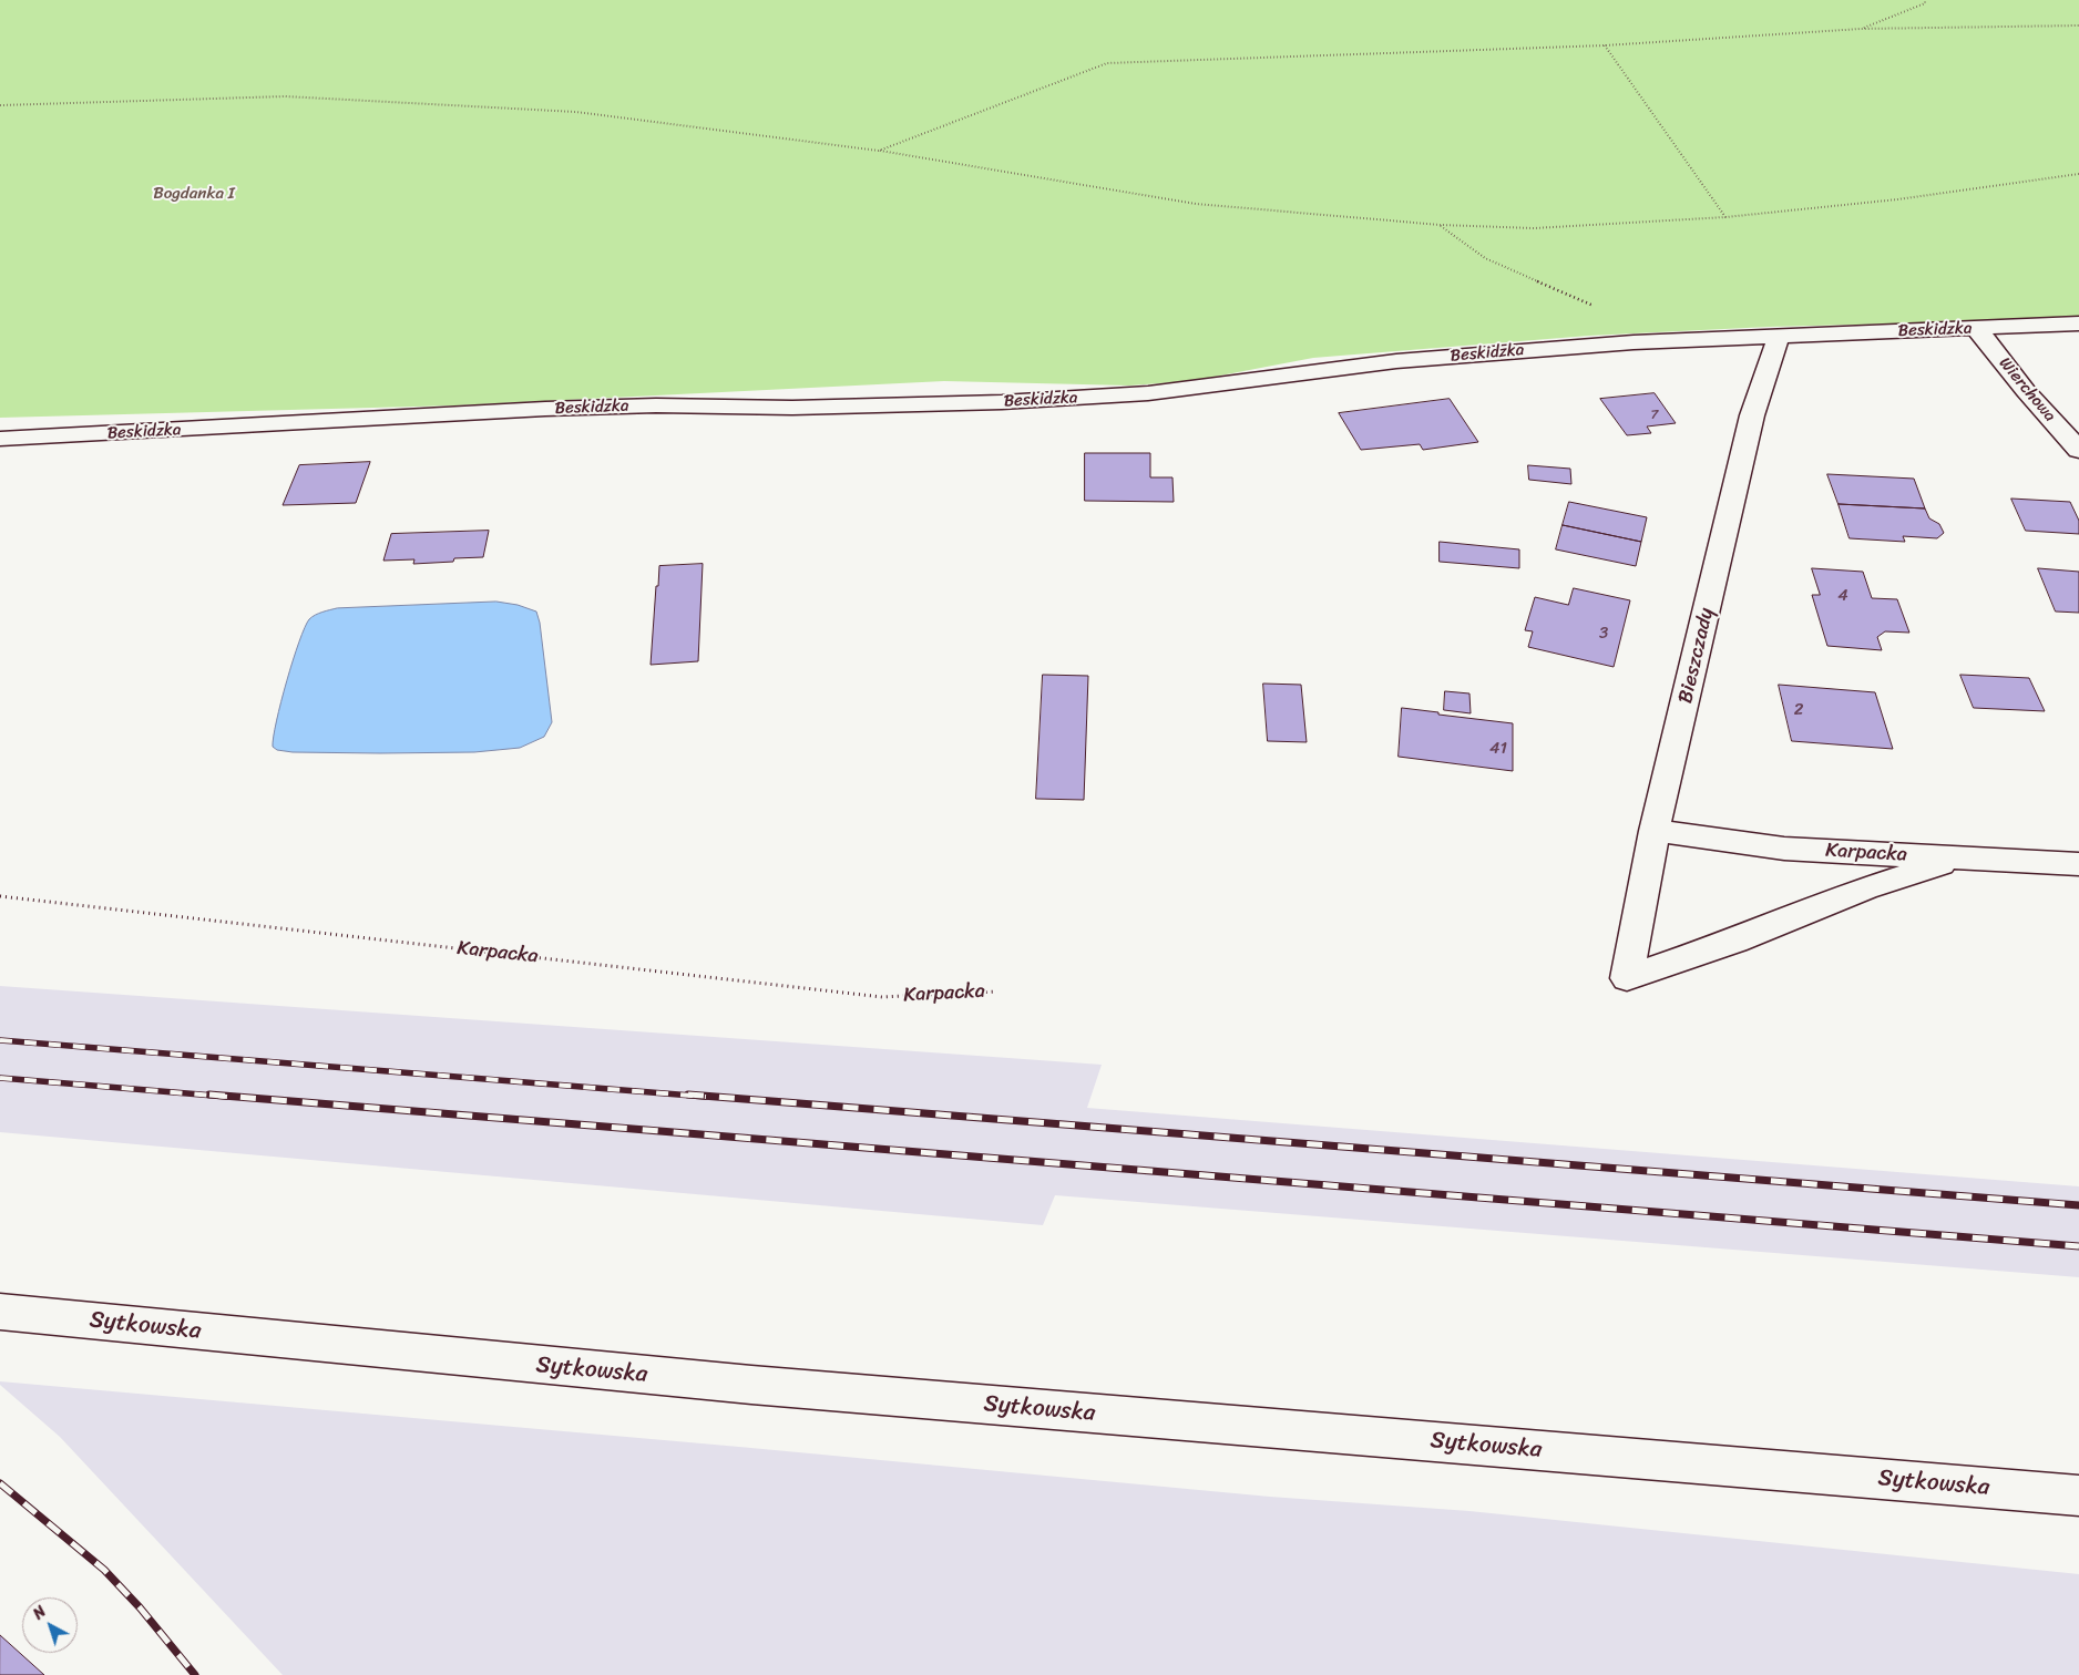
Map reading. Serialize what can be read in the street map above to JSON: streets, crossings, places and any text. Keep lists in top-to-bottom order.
{
  "streets": {
    "street": [
      "Beskidzka",
      "Wierchowa",
      "Bieszczady",
      "Karpacka",
      "Sytkowska"
    ]
  },
  "crossings": [
    ["Beskidzka", "Wierchowa"],
    ["Beskidzka", "Bieszczady"],
    ["Bieszczady", "Karpacka"]
  ],
  "parks": ["Bogdanka I"],
  "house_numbers": [
    "7",
    "4",
    "3",
    "2",
    "41"
  ],
  "north": "top left"
}
